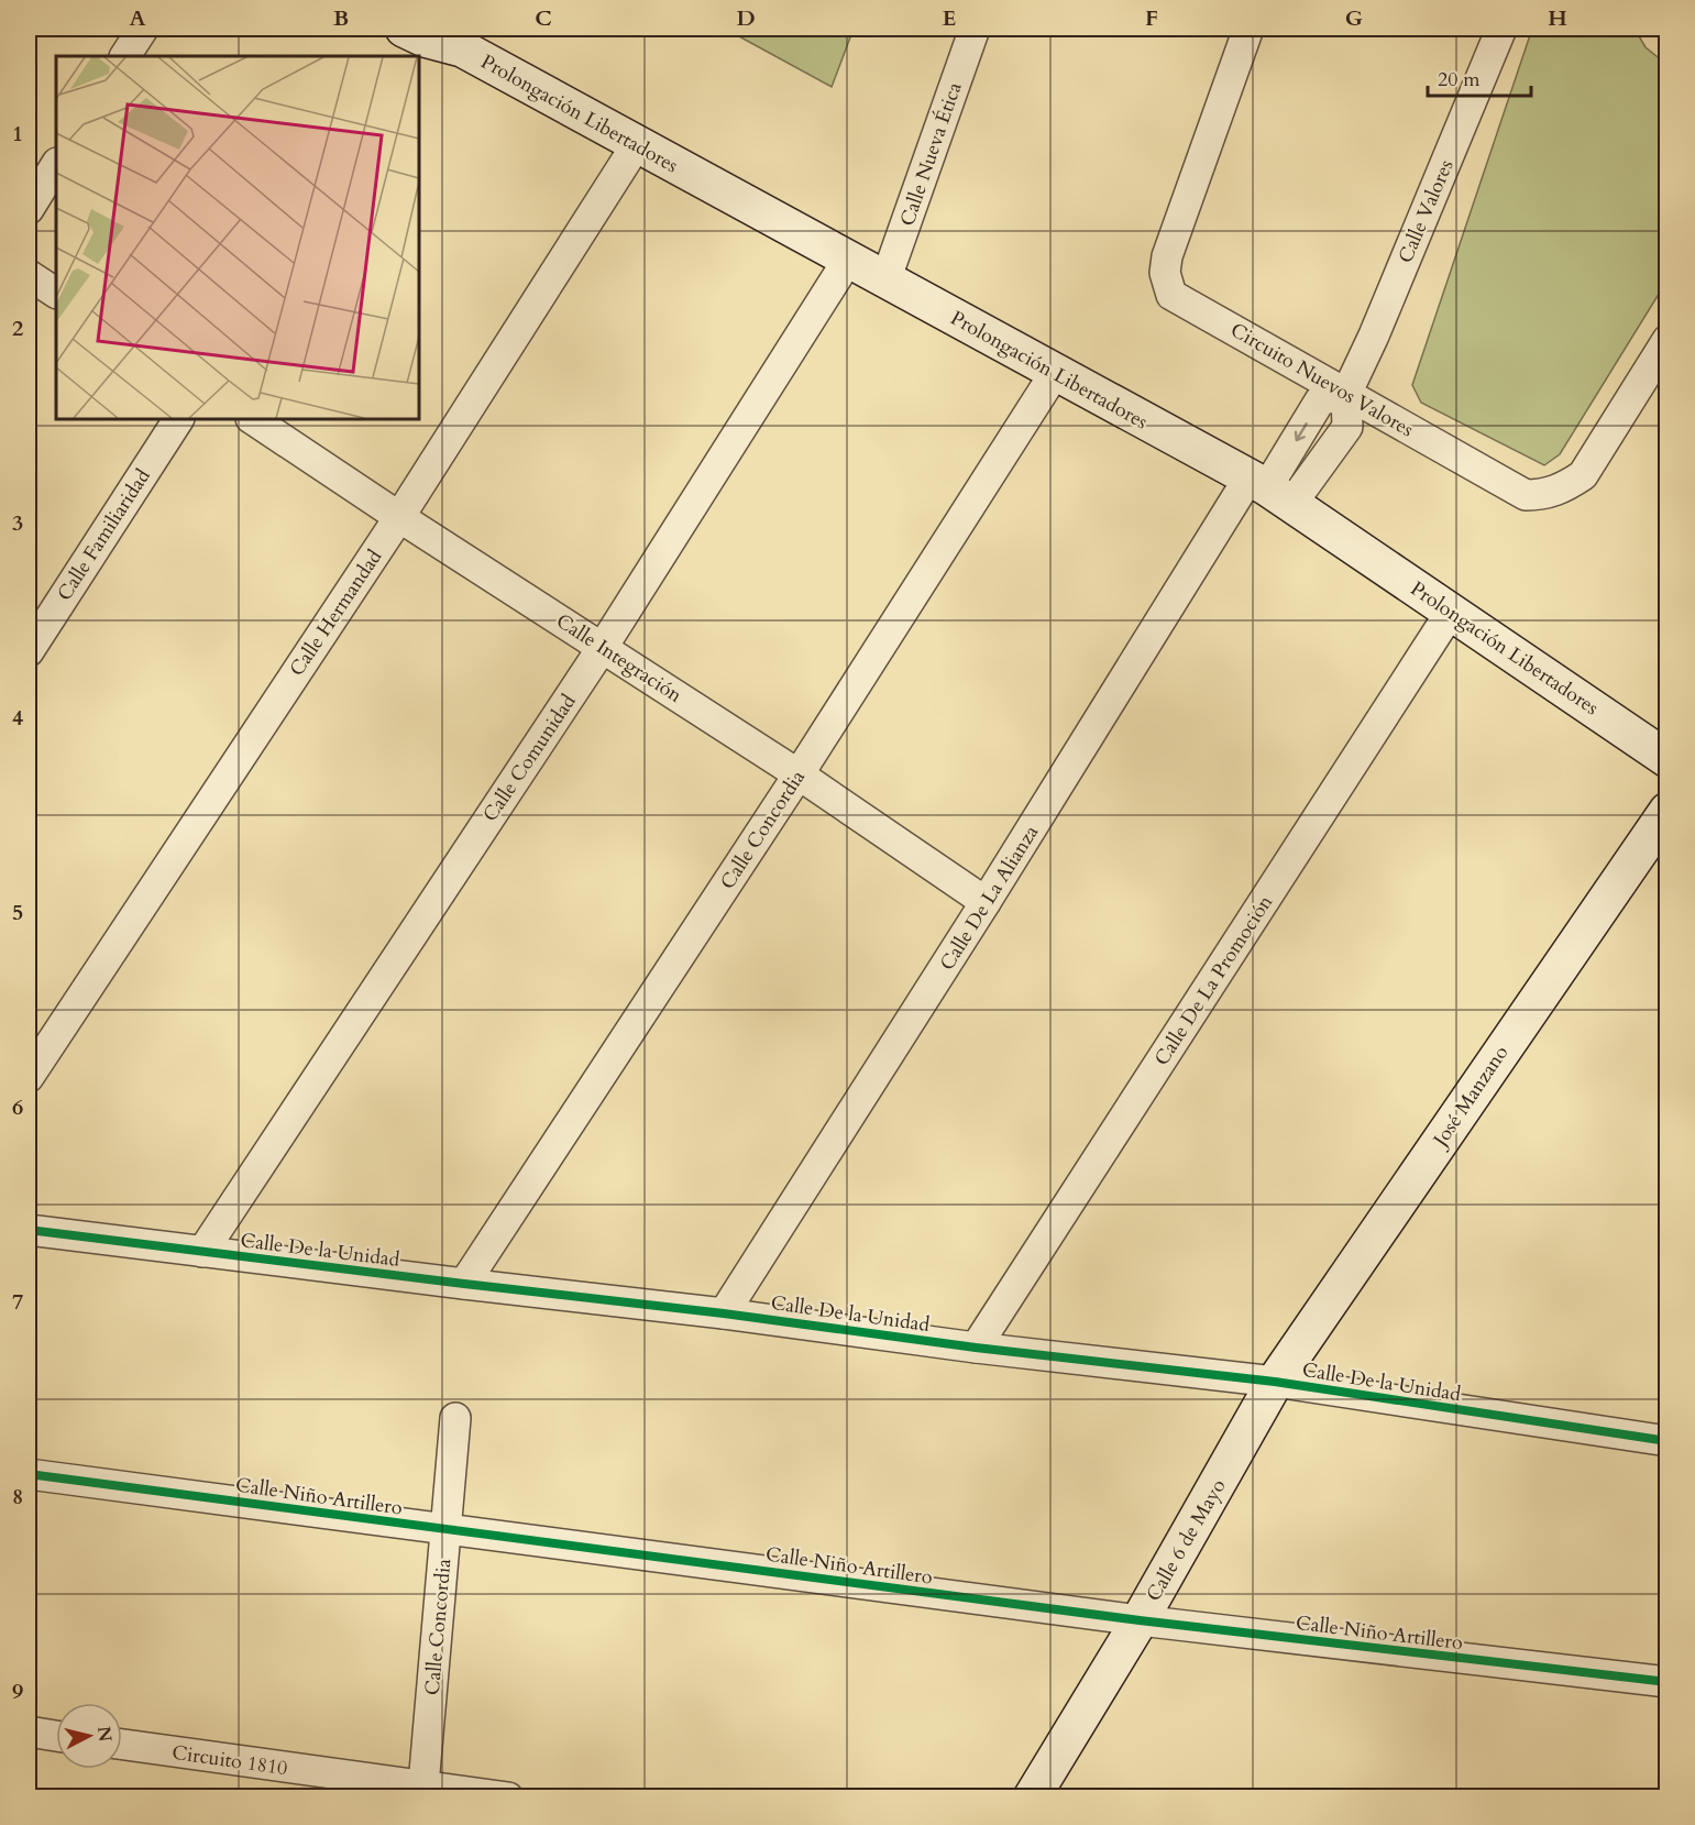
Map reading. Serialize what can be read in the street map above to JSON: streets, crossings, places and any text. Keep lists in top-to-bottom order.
{
  "streets": {
    "street": [
      "Prolongación Libertadores",
      "Calle Nueva Ética",
      "Calle Valores",
      "Circuito Nuevos Valores",
      "Calle Familiaridad",
      "Calle Hermandad",
      "Calle Integración",
      "Calle Comunidad",
      "Calle Concordia",
      "Calle De La Alianza",
      "Calle De La Promoción",
      "José Manzano",
      "Calle De la Unidad",
      "Calle Niño Artillero",
      "Calle 6 de Mayo",
      "Circuito 1810"
    ]
  },
  "crossings": [
    ["Prolongación Libertadores", "Calle Nueva Ética"],
    ["Prolongación Libertadores", "Calle Hermandad"],
    ["Prolongación Libertadores", "Calle Comunidad"],
    ["Prolongación Libertadores", "Calle Concordia"],
    ["Prolongación Libertadores", "Calle De La Alianza"],
    ["Prolongación Libertadores", "Calle De La Promoción"],
    ["Calle Valores", "Circuito Nuevos Valores"],
    ["Calle Hermandad", "Calle Integración"],
    ["Calle Integración", "Calle Comunidad"],
    ["Calle Integración", "Calle Concordia"],
    ["Calle Integración", "Calle De La Alianza"],
    ["Calle Comunidad", "Calle De la Unidad"],
    ["Calle Concordia", "Calle De la Unidad"],
    ["Calle Concordia", "Calle Niño Artillero"],
    ["Calle Concordia", "Circuito 1810"],
    ["Calle De La Alianza", "Calle De la Unidad"],
    ["Calle De La Promoción", "Calle De la Unidad"],
    ["José Manzano", "Calle De la Unidad"],
    ["José Manzano", "Calle 6 de Mayo"],
    ["Calle De la Unidad", "Calle 6 de Mayo"],
    ["Calle Niño Artillero", "Calle 6 de Mayo"]
  ],
  "scale_bar": "20 m",
  "north": "right",
  "grid": {
    "columns": [
      "A",
      "B",
      "C",
      "D",
      "E",
      "F",
      "G",
      "H"
    ],
    "rows": [
      "1",
      "2",
      "3",
      "4",
      "5",
      "6",
      "7",
      "8",
      "9"
    ]
  }
}
